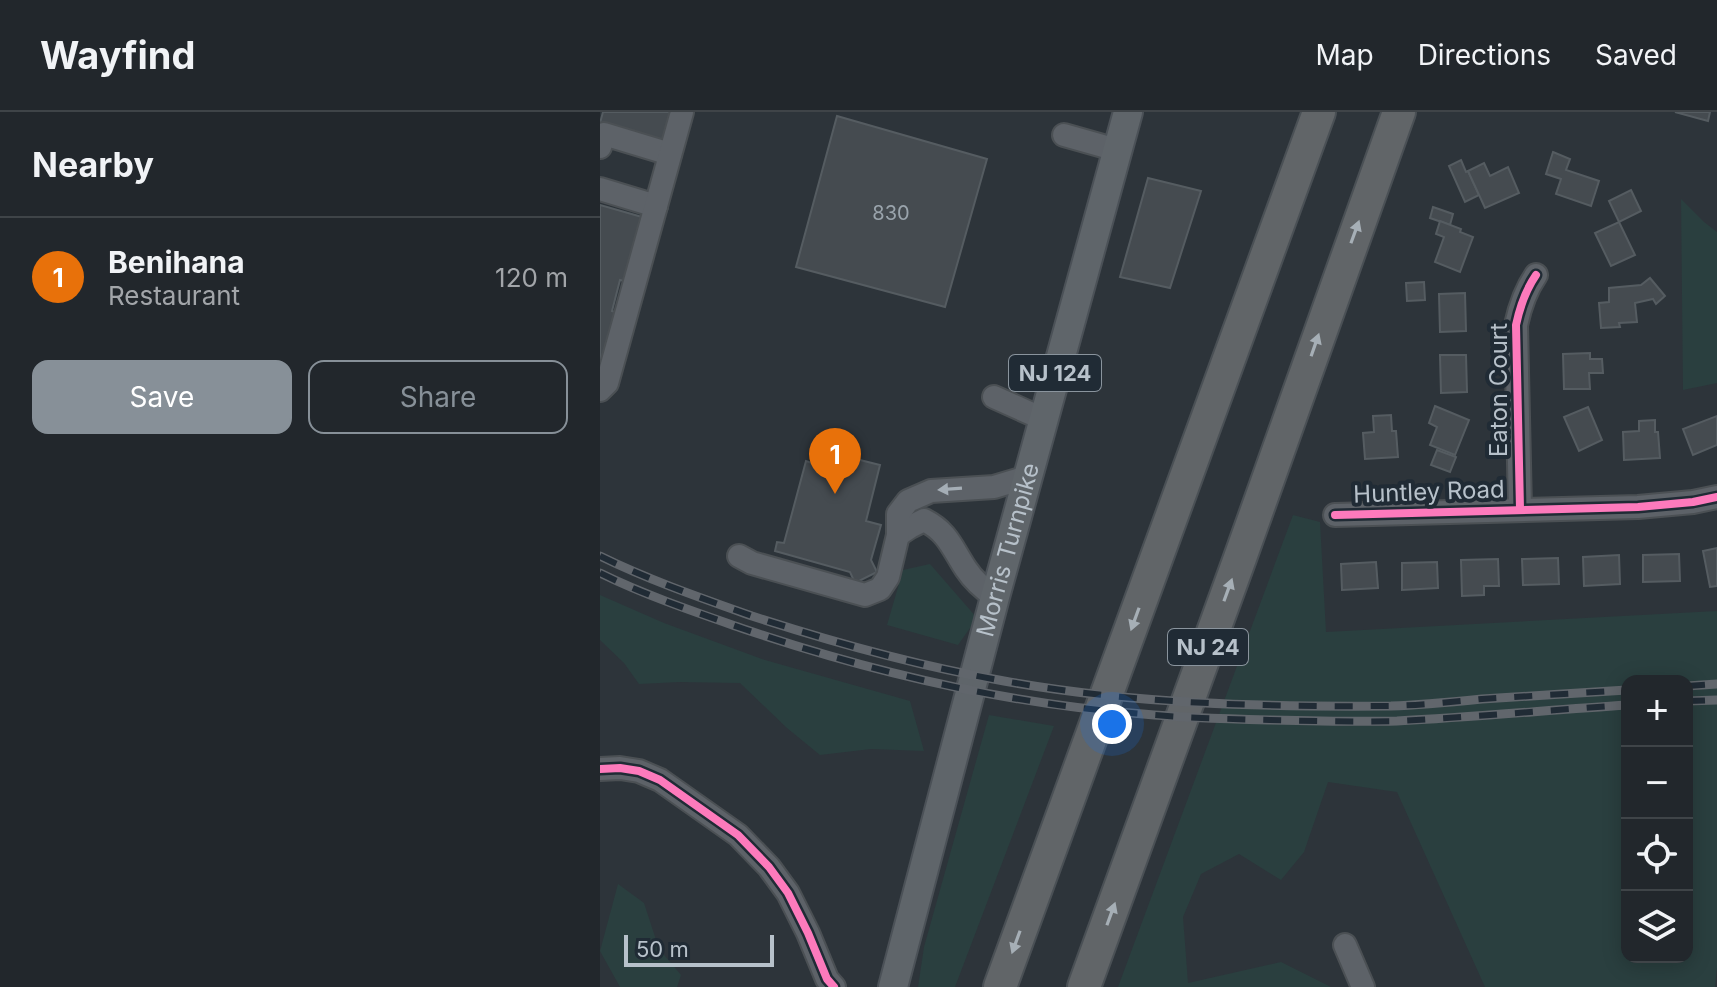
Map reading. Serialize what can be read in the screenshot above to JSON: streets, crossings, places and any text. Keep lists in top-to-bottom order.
{
  "streets": {
    "highway": ["NJ 24"],
    "main road": ["NJ 124", "Morris Turnpike"],
    "street": ["Eaton Court", "Huntley Road"]
  },
  "crossings": [
    ["Eaton Court", "Huntley Road"]
  ],
  "house_numbers": ["830"],
  "scale_bar": "50 m",
  "page": {
    "header": "Wayfind",
    "nav": ["Map", "Directions", "Saved"],
    "heading": "Nearby",
    "list": [
      {
        "mark": "1",
        "name": "Benihana",
        "note": "Restaurant",
        "value": "120 m"
      }
    ],
    "buttons": ["Save", "Share"],
    "pins": "1",
    "map_buttons": ["+", "−"],
    "scale": "50 m"
  }
}
